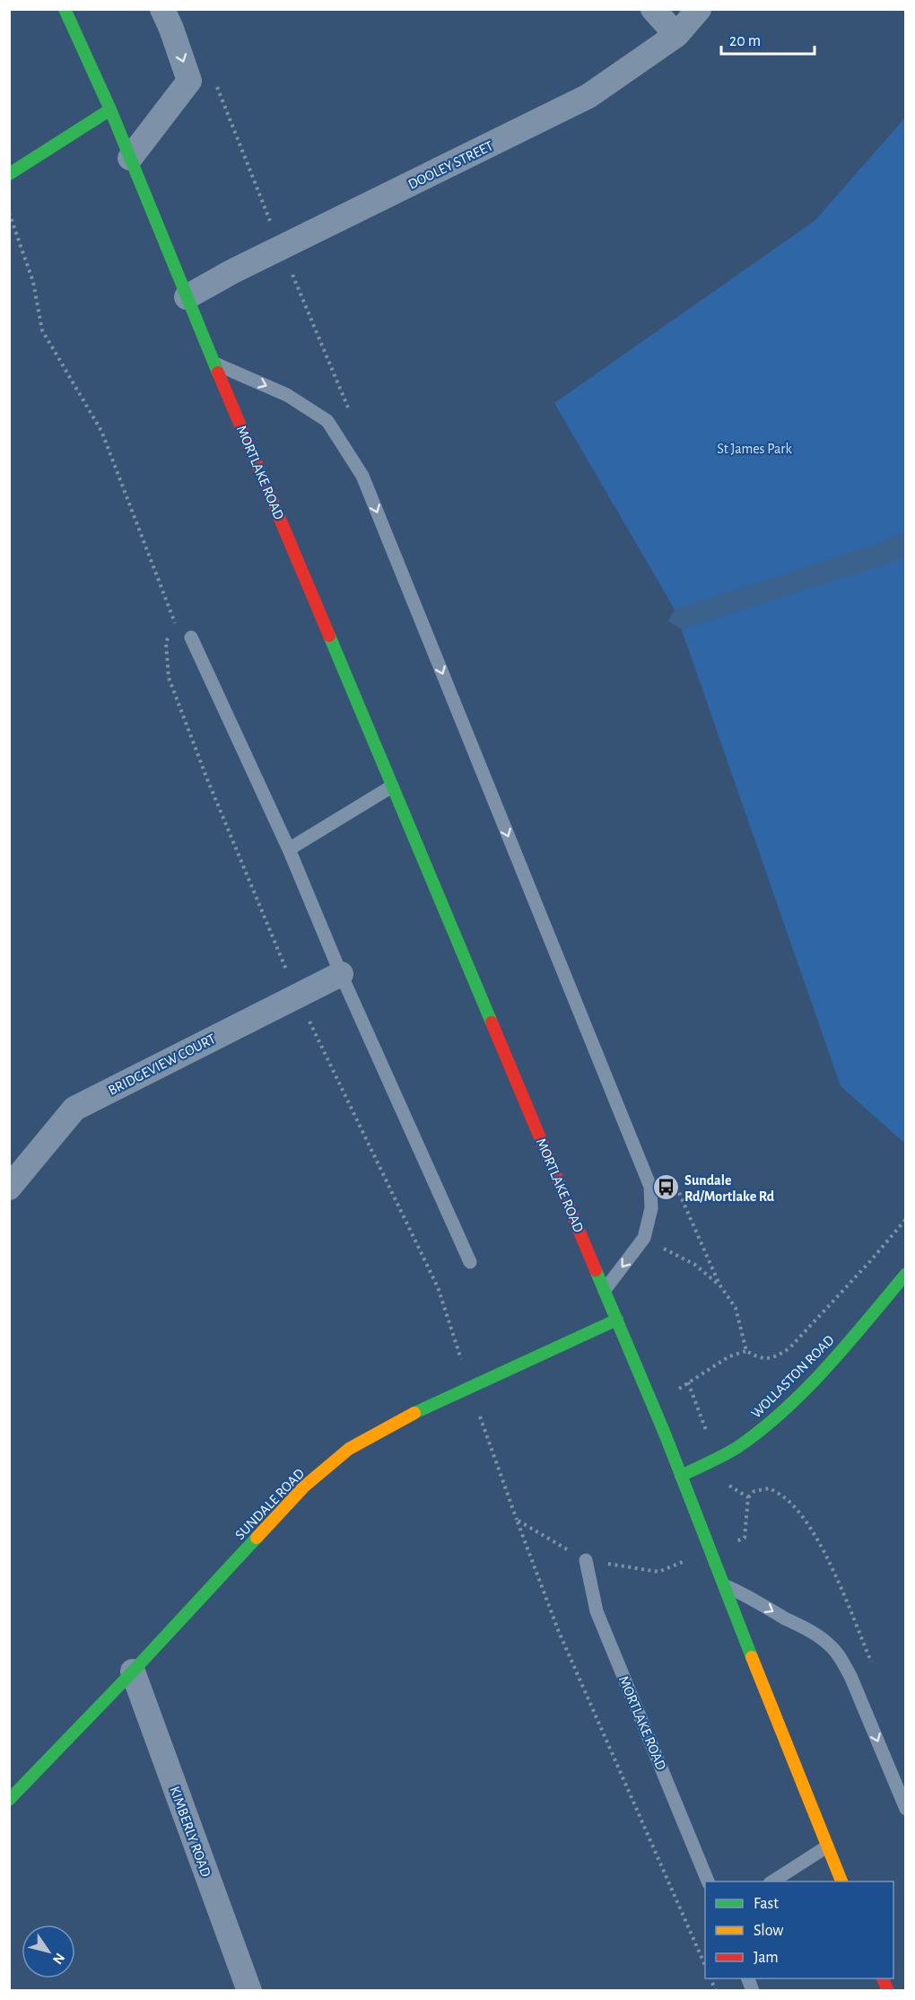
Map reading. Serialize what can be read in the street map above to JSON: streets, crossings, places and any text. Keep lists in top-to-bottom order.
{
  "streets": {
    "main road": ["MORTLAKE ROAD", "WOLLASTON ROAD", "SUNDALE ROAD"],
    "street": ["DOOLEY STREET", "BRIDGEVIEW COURT", "KIMBERLY ROAD"]
  },
  "crossings": [
    ["DOOLEY STREET", "MORTLAKE ROAD"],
    ["MORTLAKE ROAD", "WOLLASTON ROAD"],
    ["MORTLAKE ROAD", "SUNDALE ROAD"],
    ["SUNDALE ROAD", "KIMBERLY ROAD"]
  ],
  "parks": ["St James Park"],
  "places": {
    "bus stop": ["Sundale Rd/Mortlake Rd"]
  },
  "legend": ["Fast", "Slow", "Jam"],
  "scale_bar": "20 m",
  "north": "bottom right"
}
